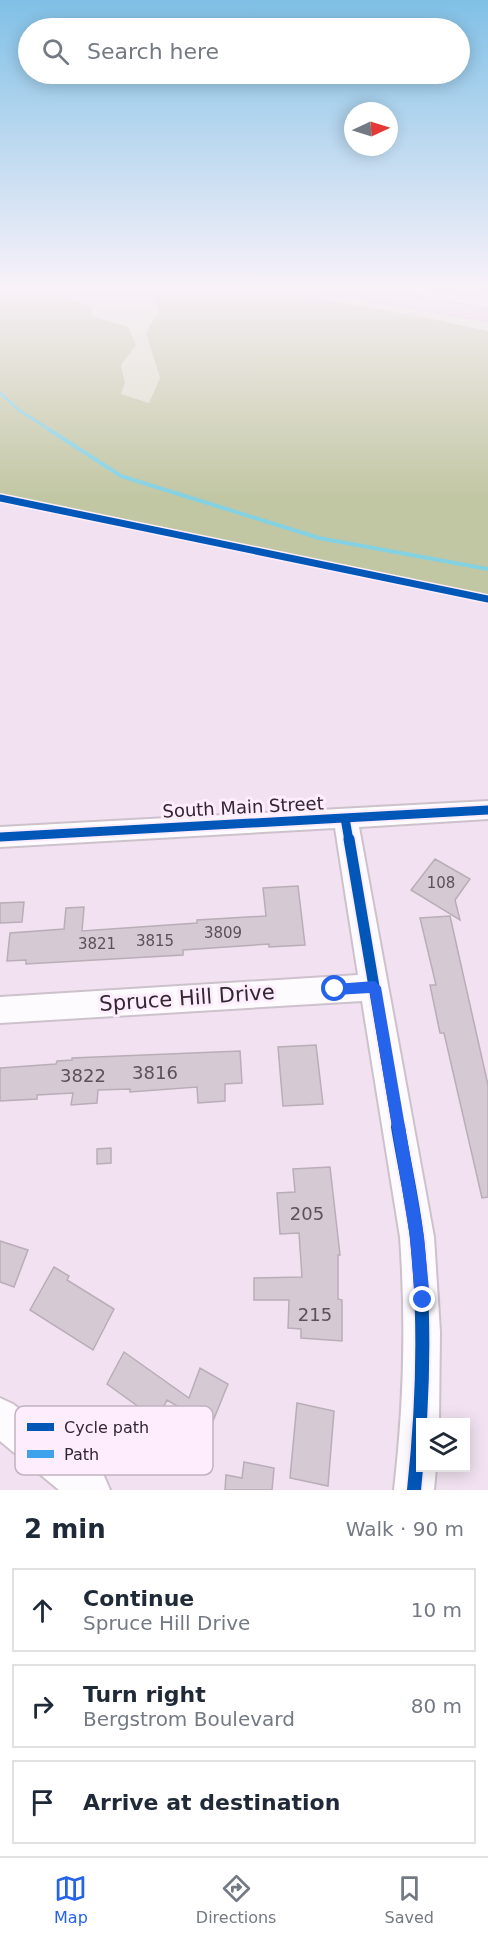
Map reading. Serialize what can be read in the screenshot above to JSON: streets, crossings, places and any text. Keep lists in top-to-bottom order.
{
  "streets": {
    "street": ["South Main Street", "Spruce Hill Drive"]
  },
  "house_numbers": [
    "108",
    "3809",
    "3815",
    "3821",
    "3816",
    "3822",
    "205",
    "215"
  ],
  "legend": ["Cycle path", "Path"],
  "north": "right",
  "page": {
    "search": "Search here",
    "heading": ["2 min", "Walk · 90 m"],
    "list": [
      ["Continue", "Spruce Hill Drive", "10 m"],
      ["Turn right", "Bergstrom Boulevard", "80 m"],
      "Arrive at destination"
    ],
    "nav": ["Map", "Directions", "Saved"]
  }
}
